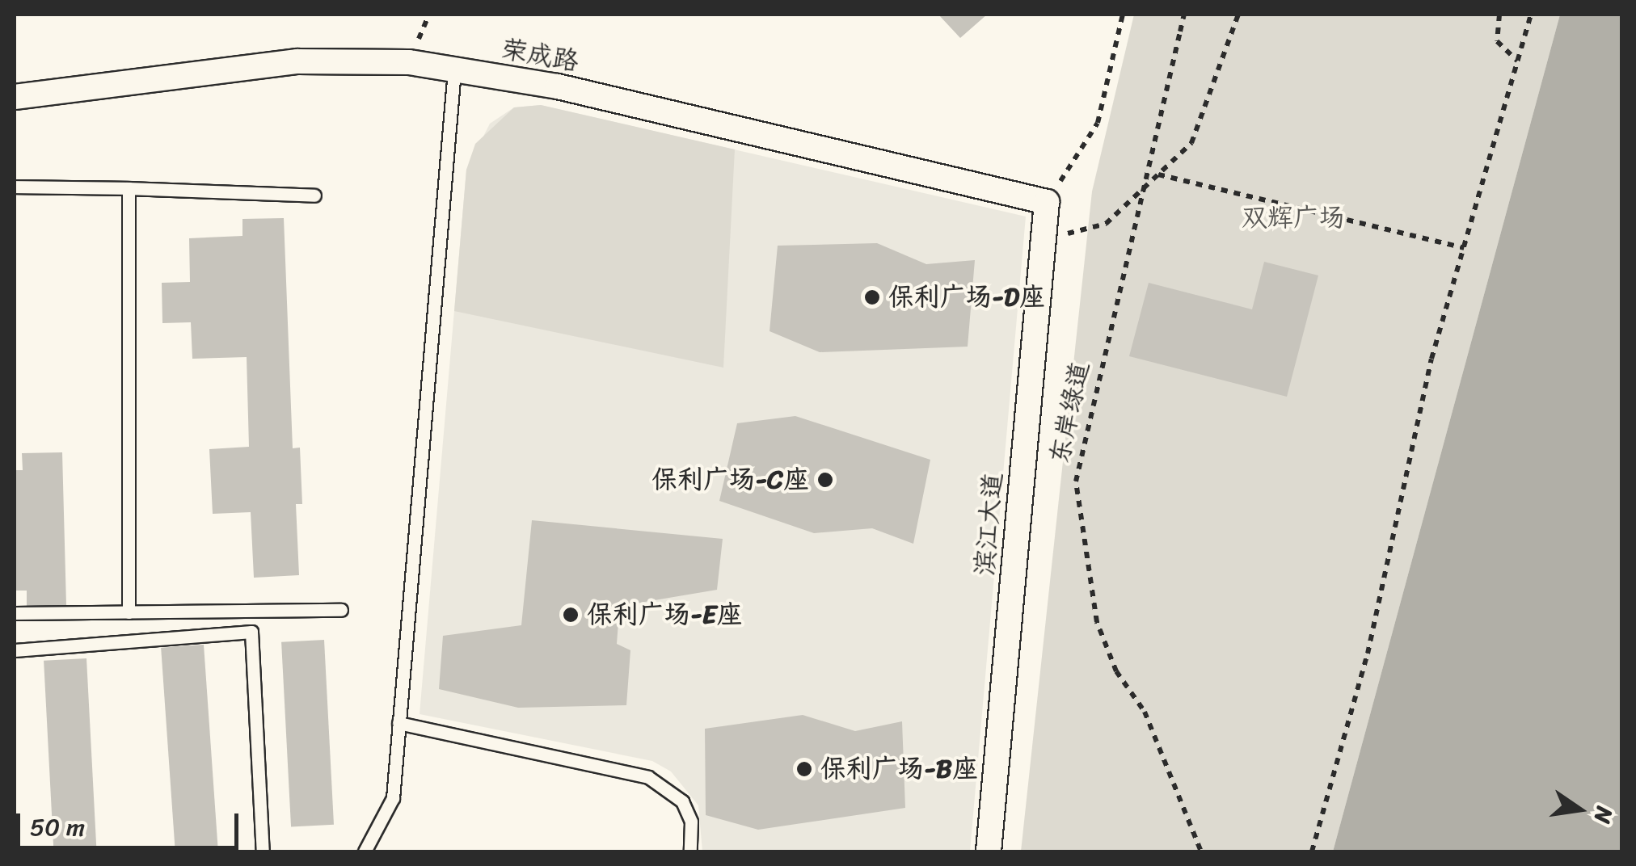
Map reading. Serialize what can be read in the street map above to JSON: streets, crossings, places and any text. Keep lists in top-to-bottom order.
{
  "streets": {
    "street": ["荣成路", "滨江大道"],
    "path": ["东岸绿道"]
  },
  "crossings": [
    ["荣成路", "滨江大道"]
  ],
  "parks": ["双辉广场"],
  "places": [
    "保利广场-D座",
    "保利广场-C座",
    "保利广场-E座",
    "保利广场-B座"
  ],
  "scale_bar": "50 m",
  "north": "right"
}
